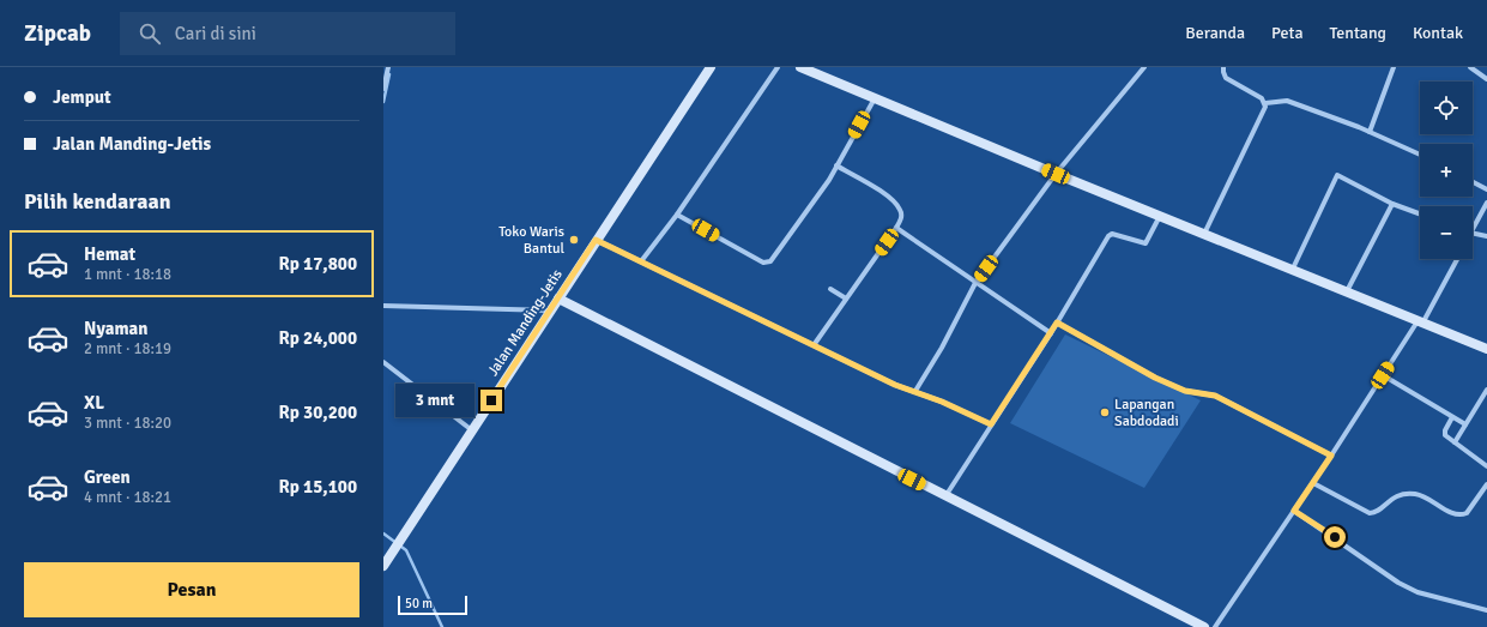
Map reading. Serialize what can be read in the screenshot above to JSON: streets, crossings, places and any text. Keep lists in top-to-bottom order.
{
  "streets": {
    "street": ["Jalan Manding-Jetis"]
  },
  "places": ["Toko Waris Bantul", "Lapangan Sabdodadi"],
  "scale_bar": "50 m",
  "page": {
    "header": "Zipcab",
    "search": "Cari di sini",
    "nav": [
      "Beranda",
      "Peta",
      "Tentang",
      "Kontak"
    ],
    "banner": ["Jemput", "Jalan Manding-Jetis"],
    "map_buttons": ["+", "−"],
    "heading": "Pilih kendaraan",
    "list": [
      {
        "name": "Hemat",
        "note": "1 mnt · 18:18",
        "value": "Rp 17,800"
      },
      {
        "name": "Nyaman",
        "note": "2 mnt · 18:19",
        "value": "Rp 24,000"
      },
      {
        "name": "XL",
        "note": "3 mnt · 18:20",
        "value": "Rp 30,200"
      },
      {
        "name": "Green",
        "note": "4 mnt · 18:21",
        "value": "Rp 15,100"
      }
    ],
    "bubble": "3 mnt",
    "buttons": "Pesan",
    "scale": "50 m"
  }
}
